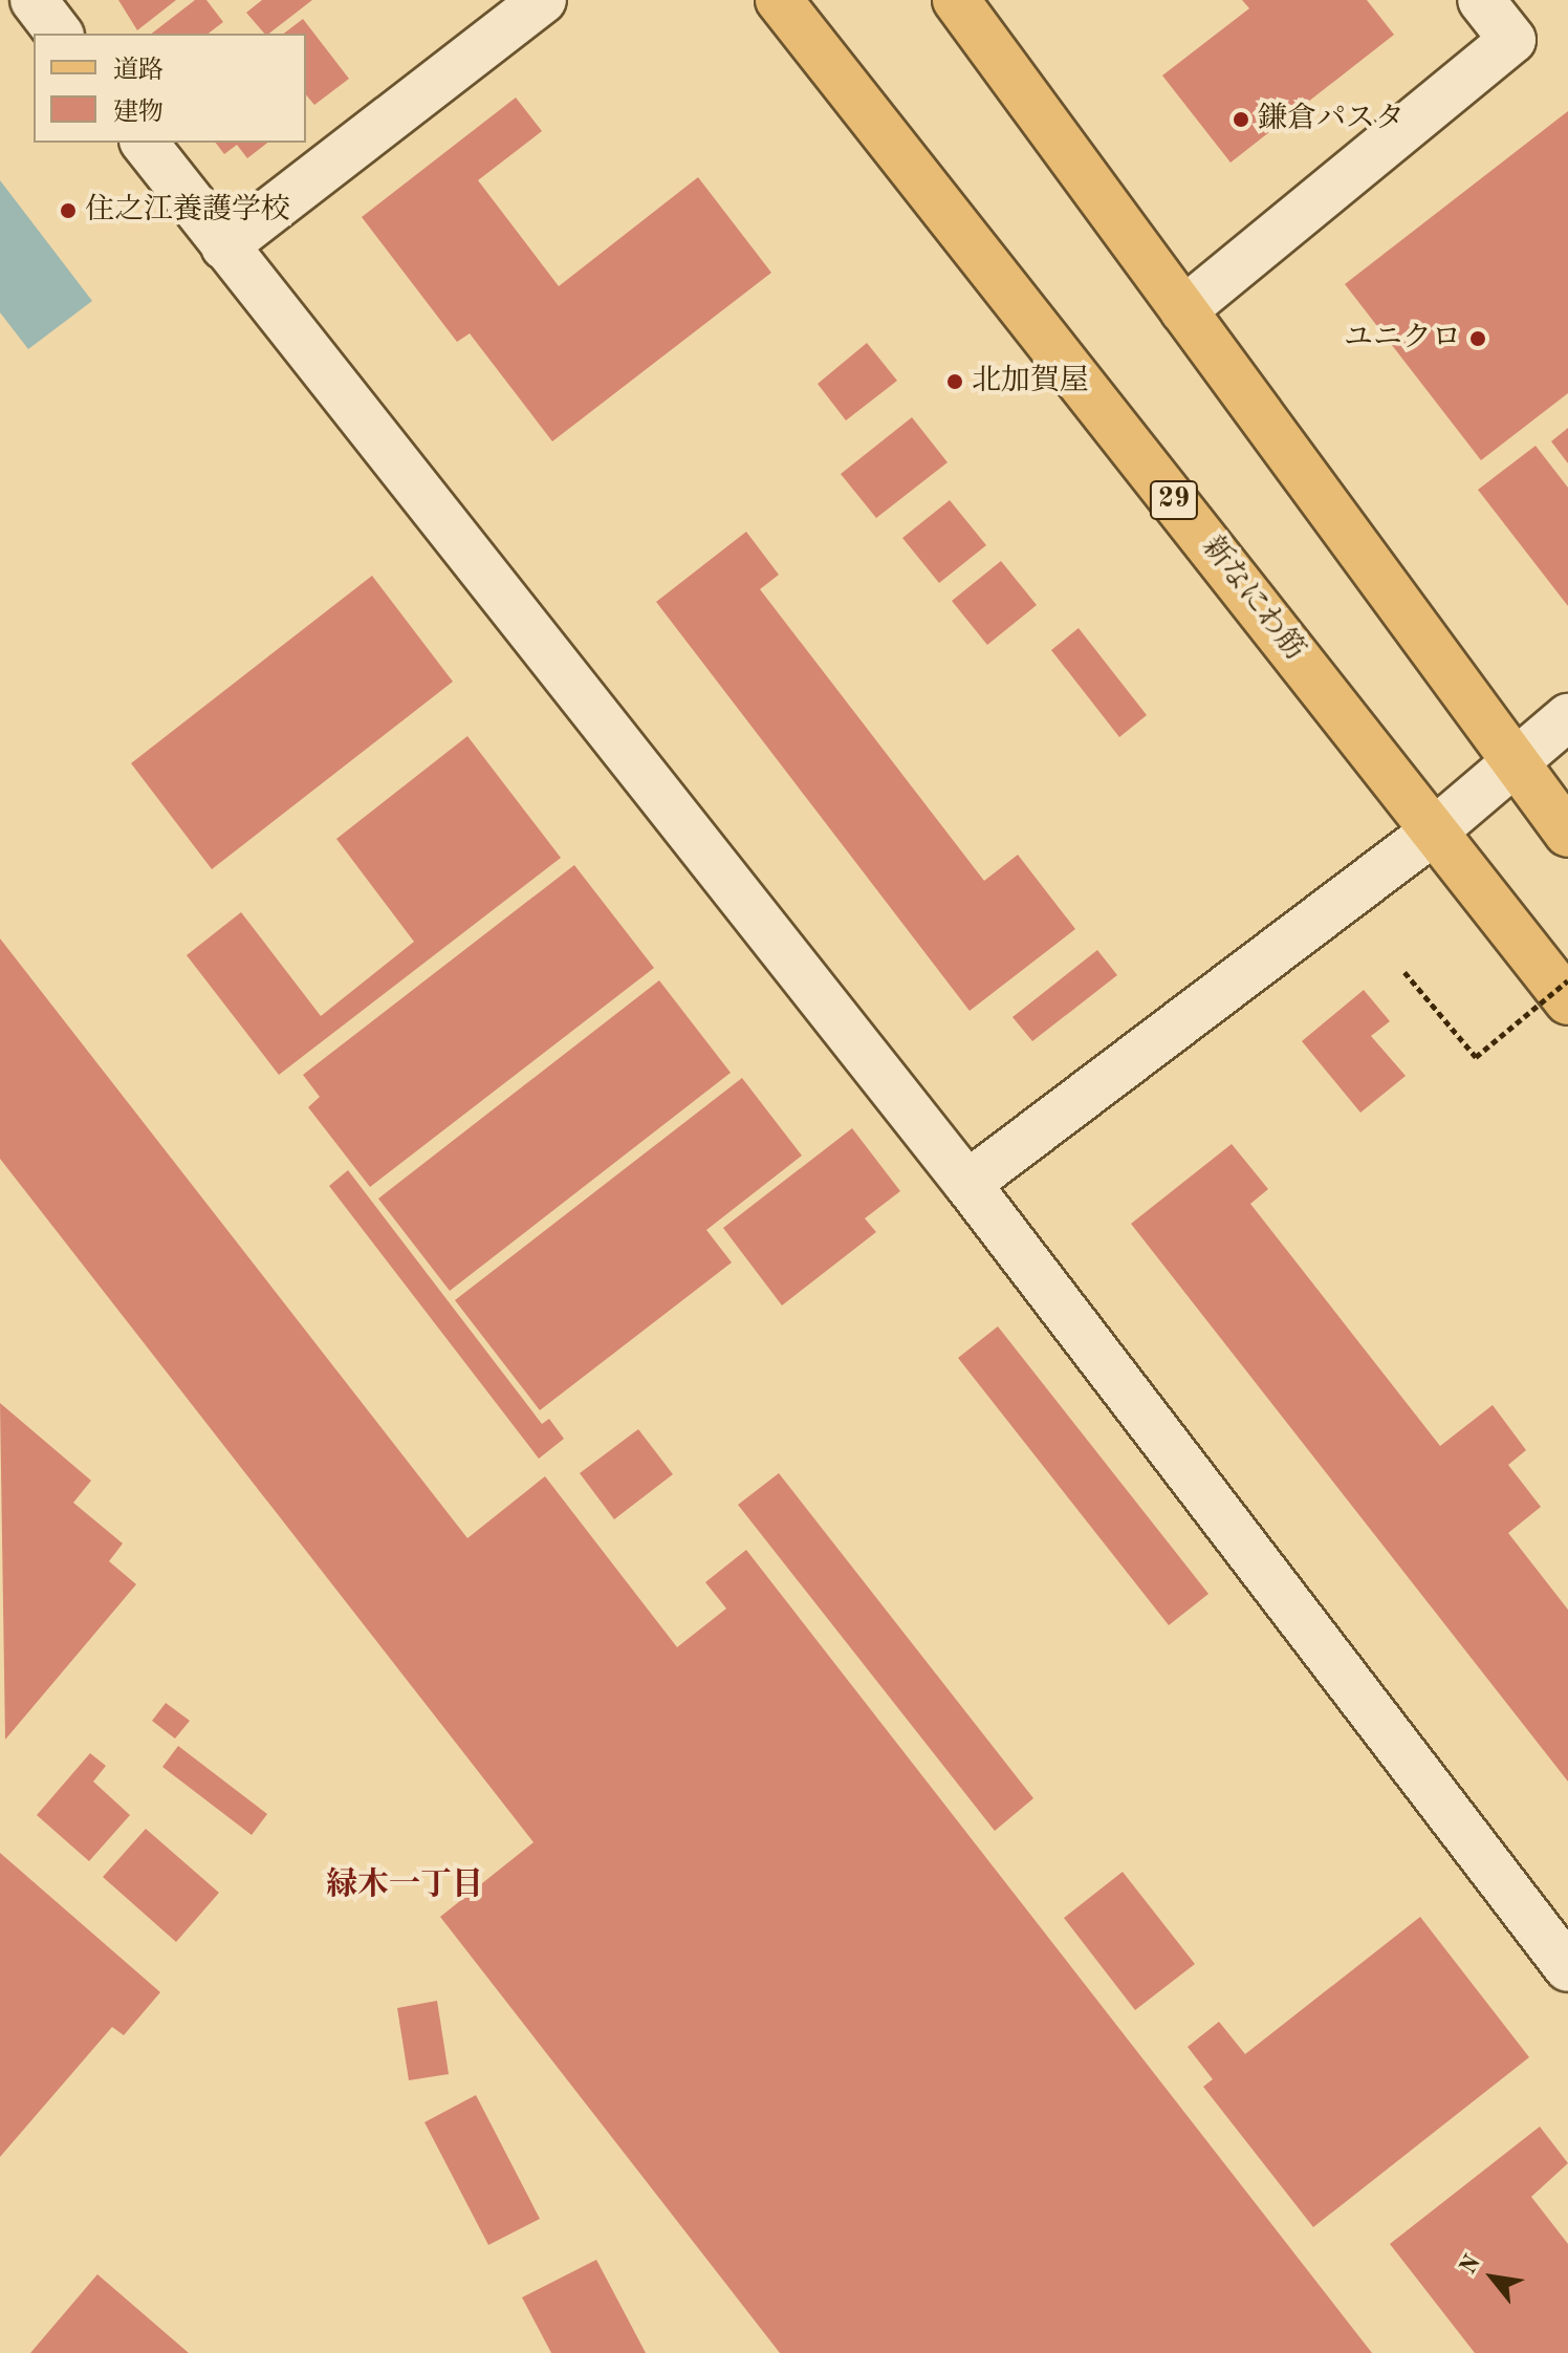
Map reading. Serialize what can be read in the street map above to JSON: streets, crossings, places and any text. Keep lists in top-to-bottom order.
{
  "streets": {
    "main road": ["29", "新なにわ筋"]
  },
  "districts": ["緑木一丁目"],
  "places": [
    "鎌倉パスタ",
    "住之江養護学校",
    "ユニクロ",
    "北加賀屋"
  ],
  "legend": ["道路", "建物"],
  "north": "top left"
}
